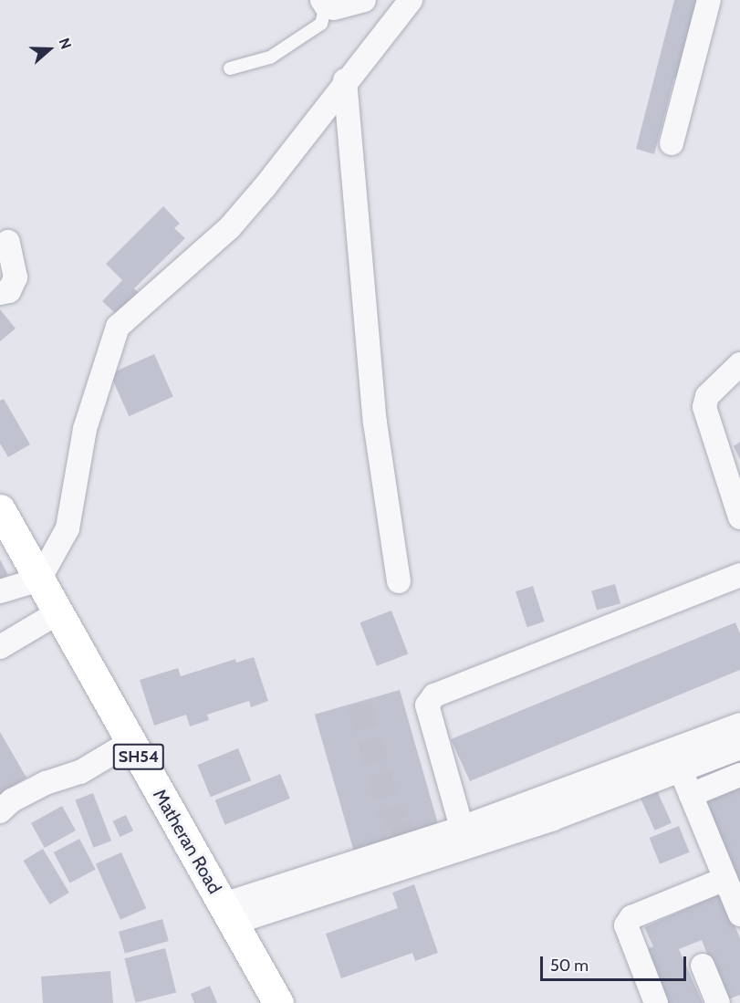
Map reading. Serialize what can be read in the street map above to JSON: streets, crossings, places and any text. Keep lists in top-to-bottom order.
{
  "streets": {
    "main road": ["SH54", "Matheran Road"]
  },
  "scale_bar": "50 m",
  "north": "right"
}
